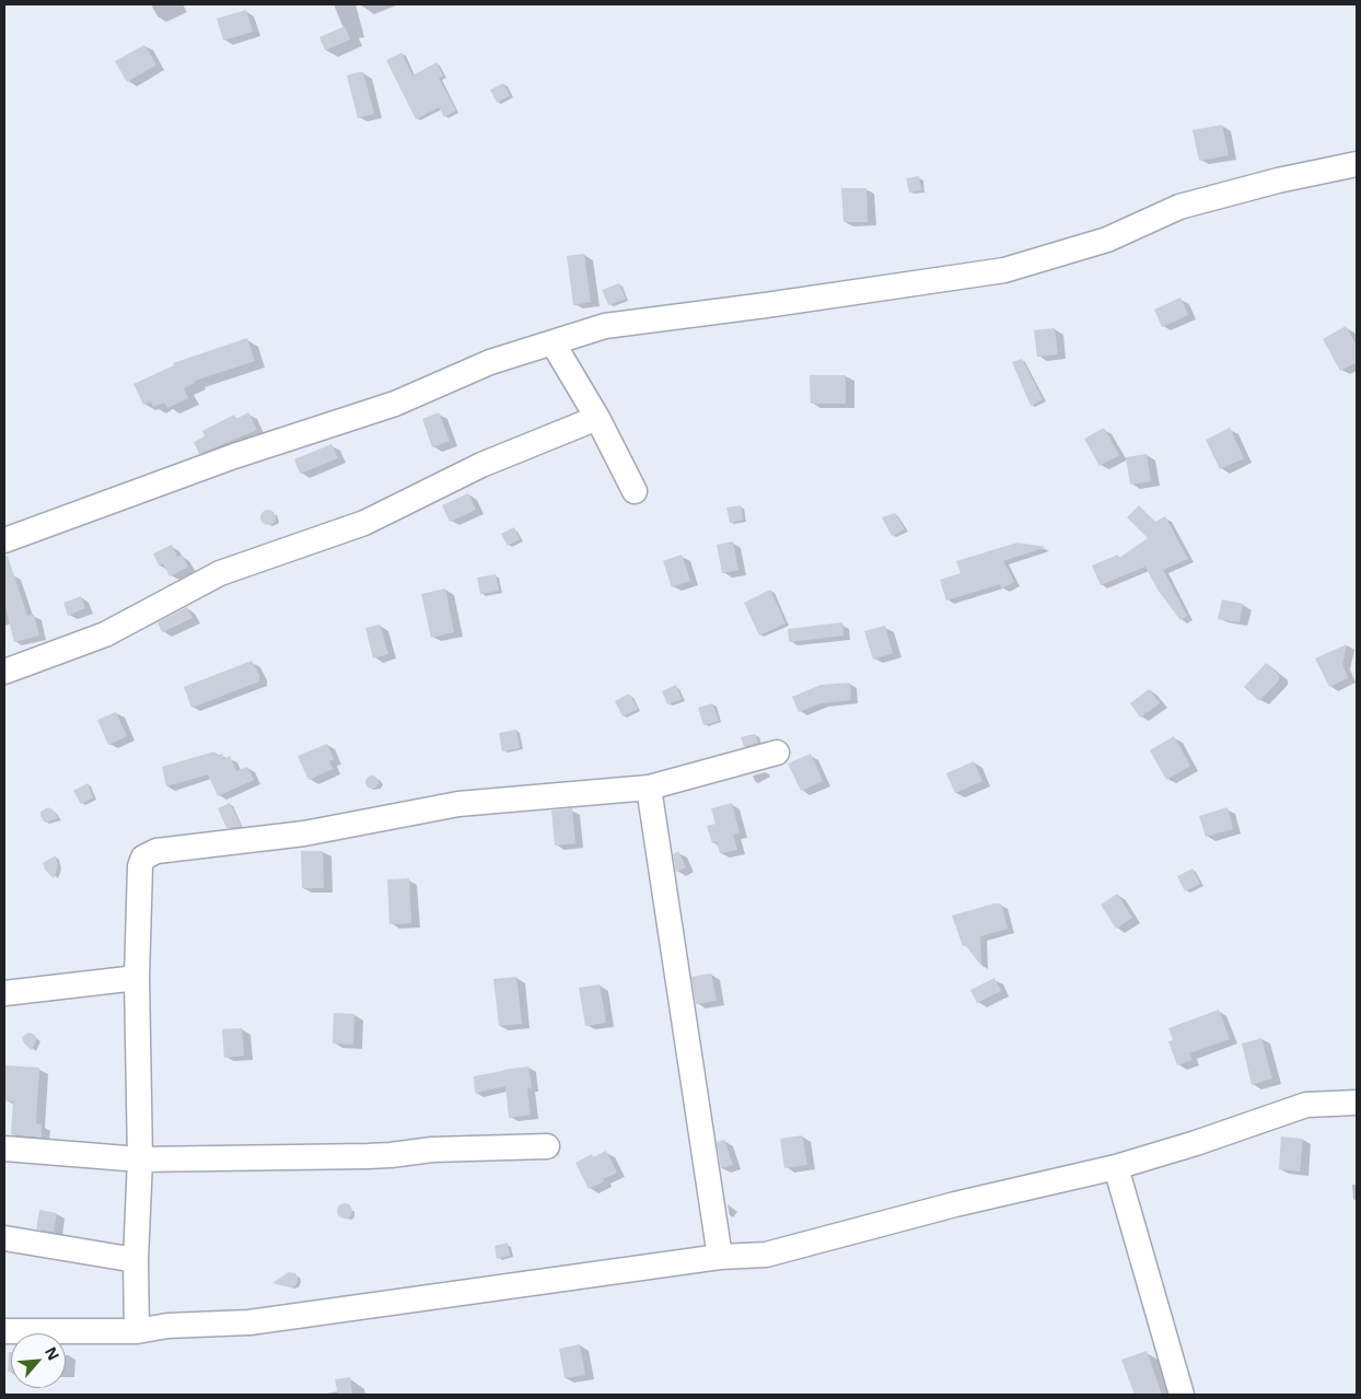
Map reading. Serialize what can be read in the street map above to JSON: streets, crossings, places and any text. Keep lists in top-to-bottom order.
{
  "north": "top right"
}
